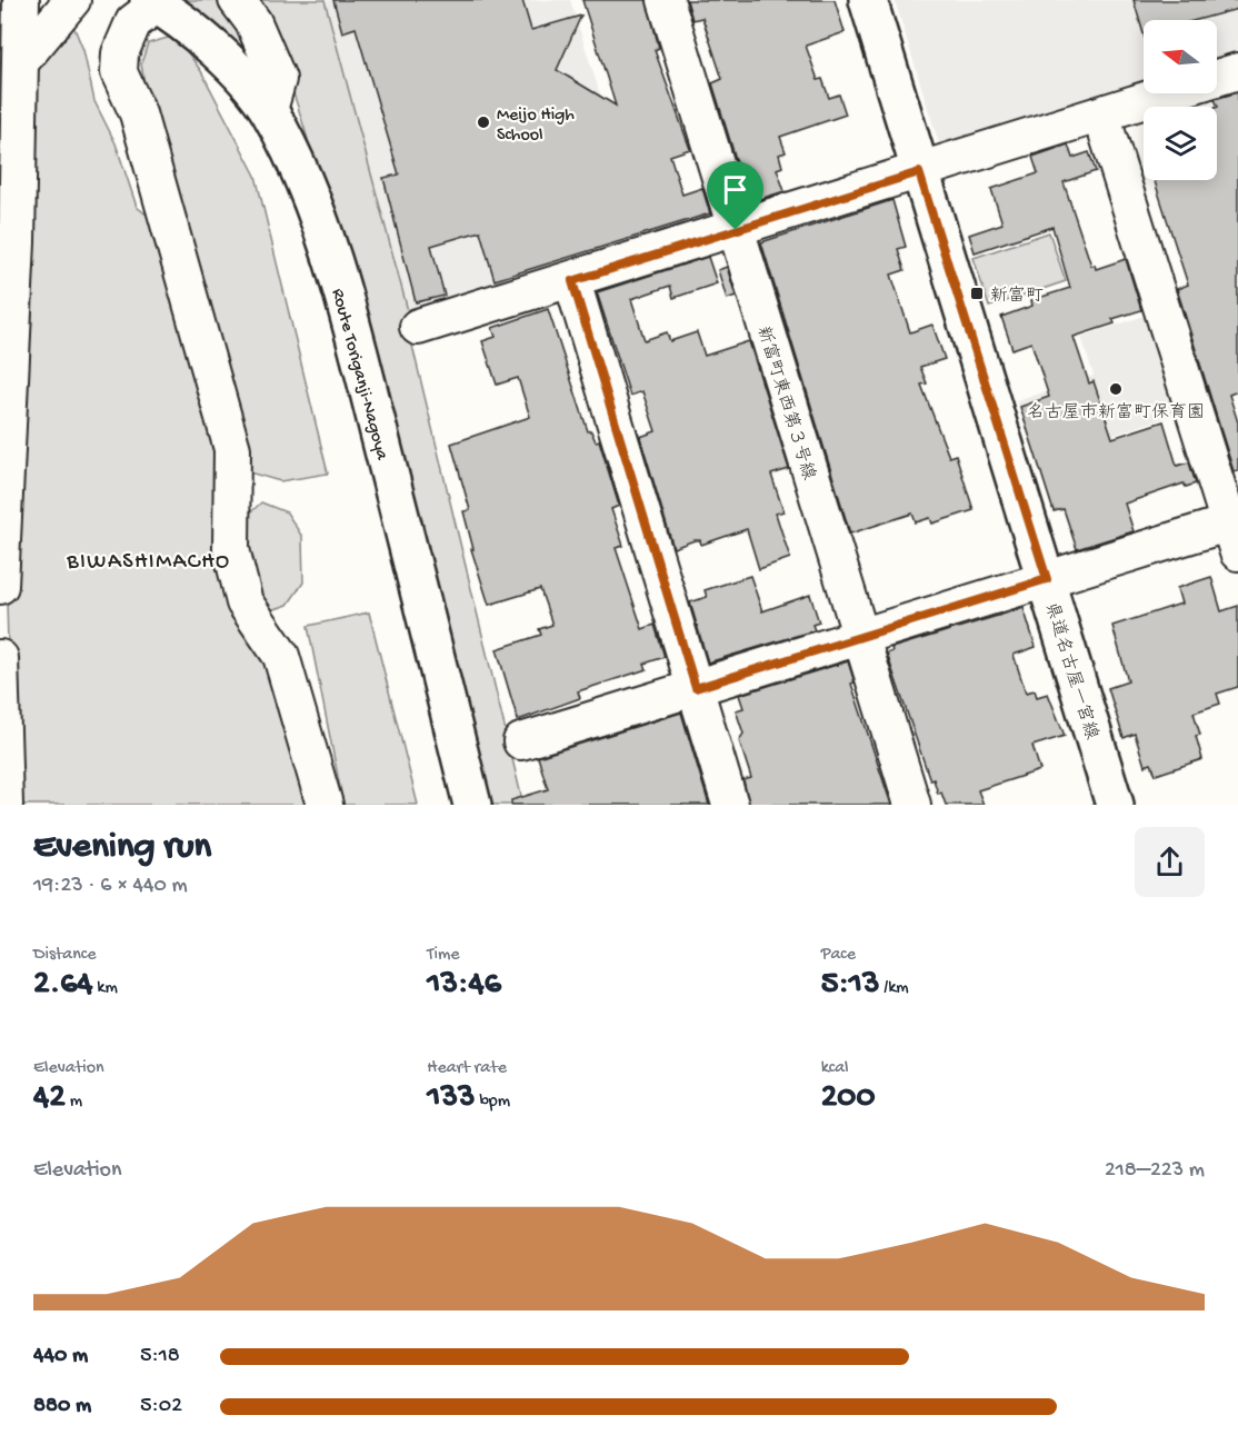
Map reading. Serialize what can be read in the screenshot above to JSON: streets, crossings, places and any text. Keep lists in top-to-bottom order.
{
  "streets": {
    "main road": ["Route Toriganji-Nagoya", "県道名古屋一宮線"],
    "street": ["新富町東西第３号線"]
  },
  "districts": ["BIWASHIMACHO"],
  "places": {
    "other": ["Meijo High School", "名古屋市新富町保育園"],
    "transit": ["新富町"]
  },
  "north": "left",
  "page": {
    "heading": ["Evening run", "19:23 · 6 × 440 m"],
    "stats": [
      ["Distance", "2.64 km"],
      ["Time", "13:46"],
      ["Pace", "5:13 /km"],
      ["Elevation", "42 m"],
      ["Heart rate", "133 bpm"],
      ["kcal", "200"]
    ],
    "chart": ["Elevation", "218–223 m"],
    "list": [
      {
        "name": "440 m",
        "note": "5:18"
      },
      {
        "name": "880 m",
        "note": "5:02"
      }
    ]
  }
}
